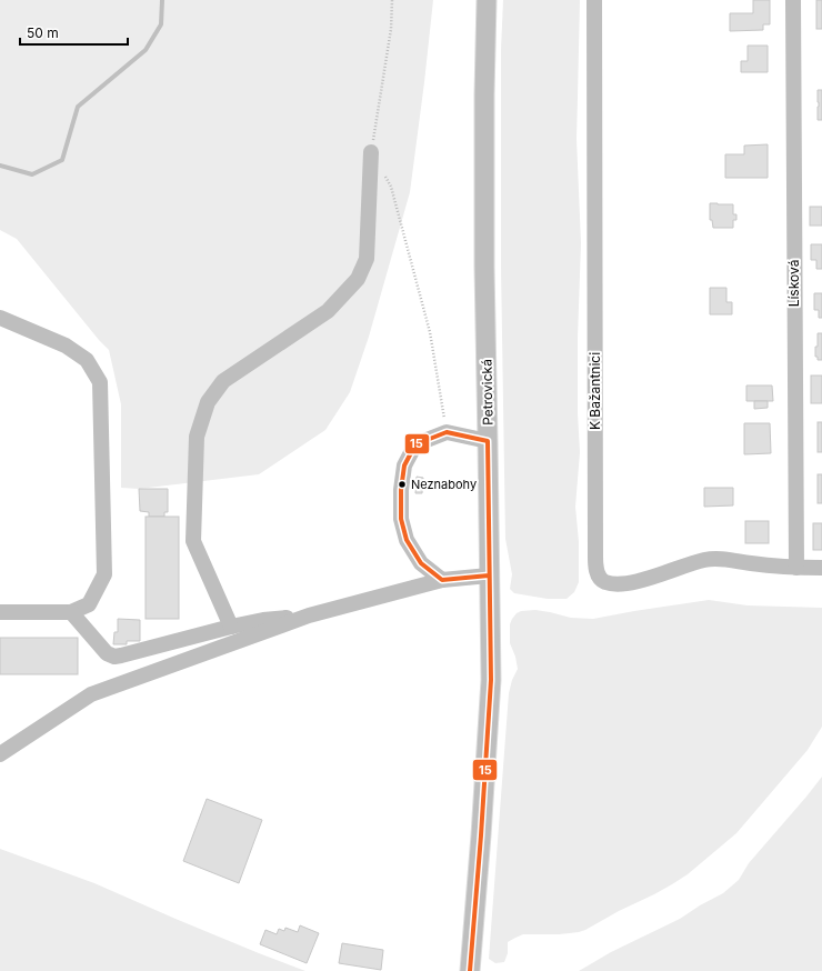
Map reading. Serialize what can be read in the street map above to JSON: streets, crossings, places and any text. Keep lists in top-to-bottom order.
{
  "streets": {
    "main road": ["Petrovická"],
    "street": ["Lísková", "K Bažantnici"]
  },
  "crossings": [
    ["Lísková", "K Bažantnici"]
  ],
  "places": ["Neznabohy"],
  "lines": ["transit line 15"],
  "scale_bar": "50 m"
}
